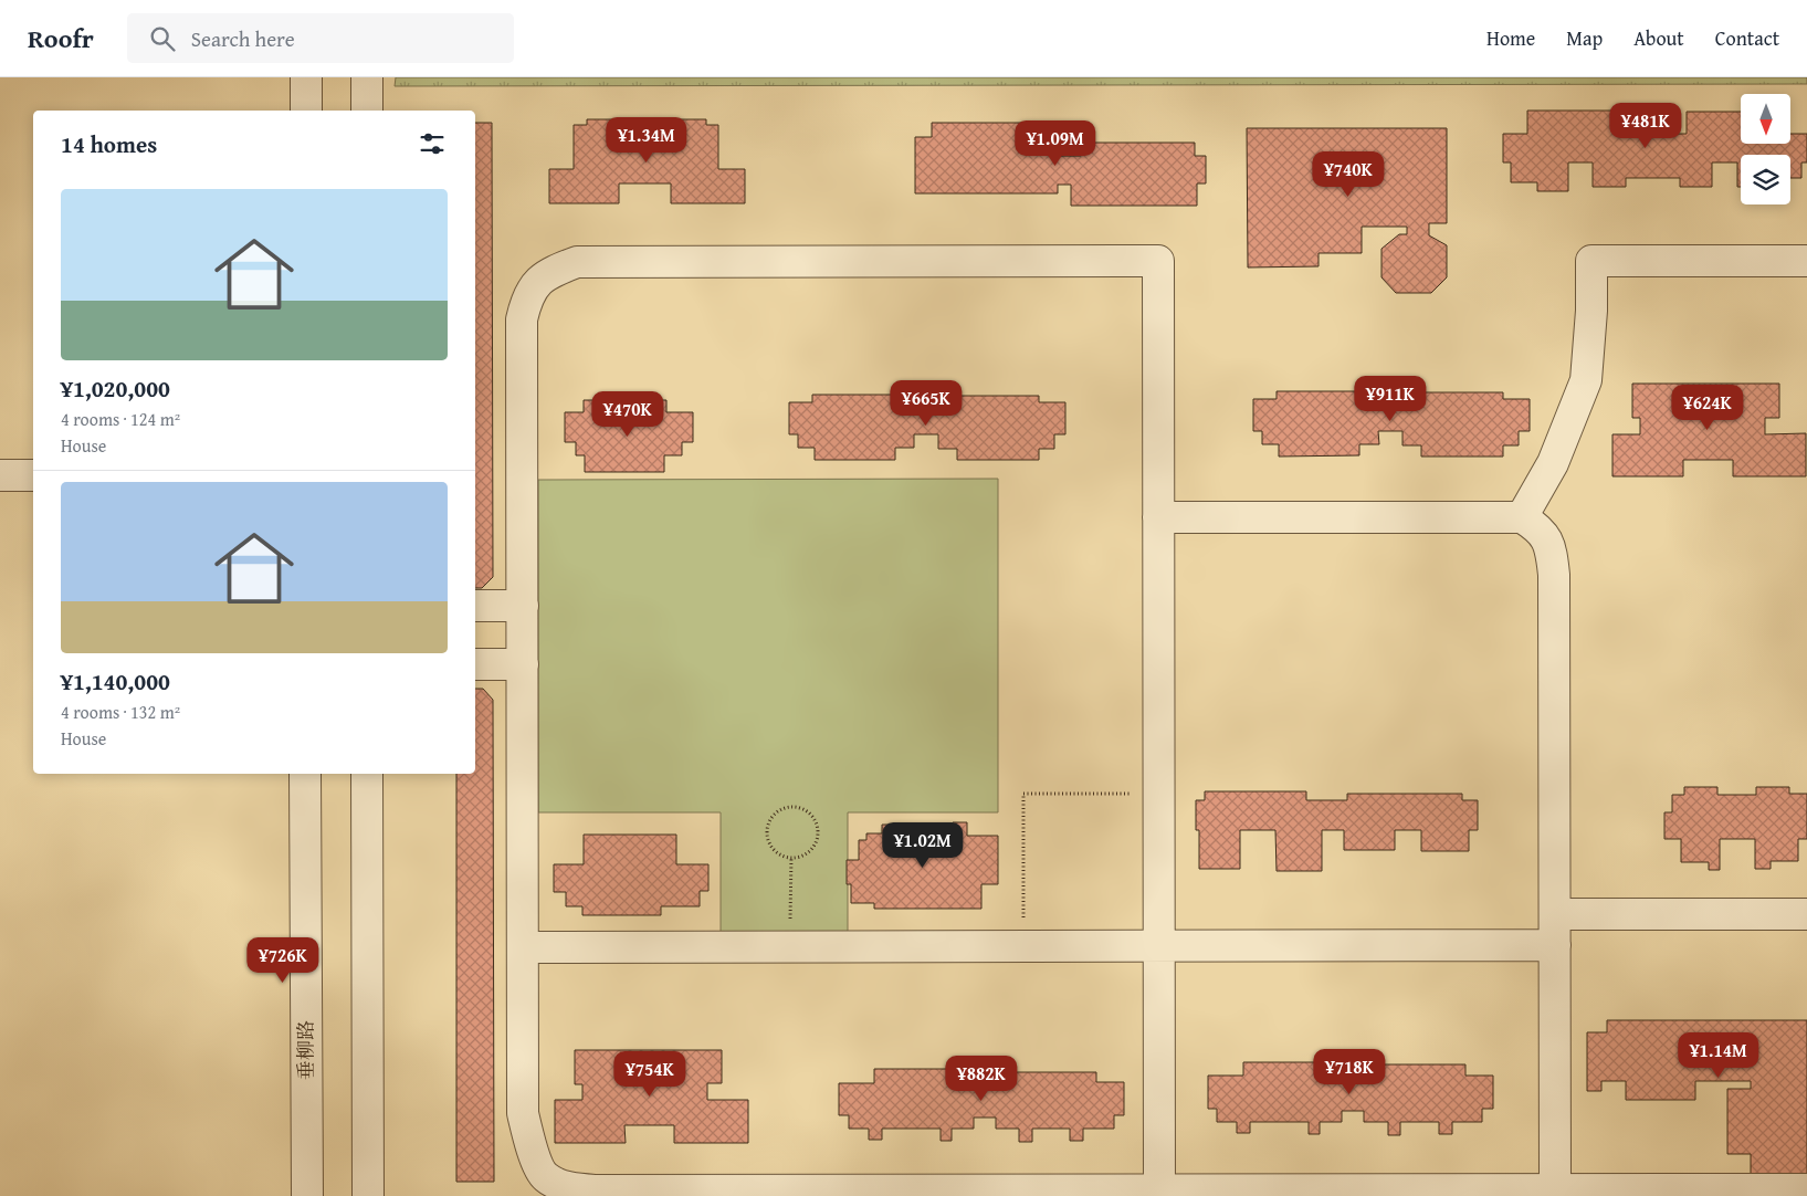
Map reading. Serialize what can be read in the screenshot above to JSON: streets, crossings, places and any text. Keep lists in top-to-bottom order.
{
  "streets": {
    "street": ["垂柳路"]
  },
  "north": "bottom",
  "page": {
    "header": "Roofr",
    "search": "Search here",
    "nav": [
      "Home",
      "Map",
      "About",
      "Contact"
    ],
    "price": [
      "¥481K",
      "¥1.34M",
      "¥1.09M",
      "¥740K",
      "¥911K",
      "¥665K",
      "¥624K",
      "¥470K",
      "¥1.02M",
      "¥726K",
      "¥1.14M",
      "¥718K",
      "¥754K",
      "¥882K"
    ],
    "heading": "14 homes",
    "list": [
      {
        "name": "¥1,020,000",
        "note": "4 rooms · 124 m² · House"
      },
      {
        "name": "¥1,140,000",
        "note": "4 rooms · 132 m² · House"
      }
    ]
  }
}
